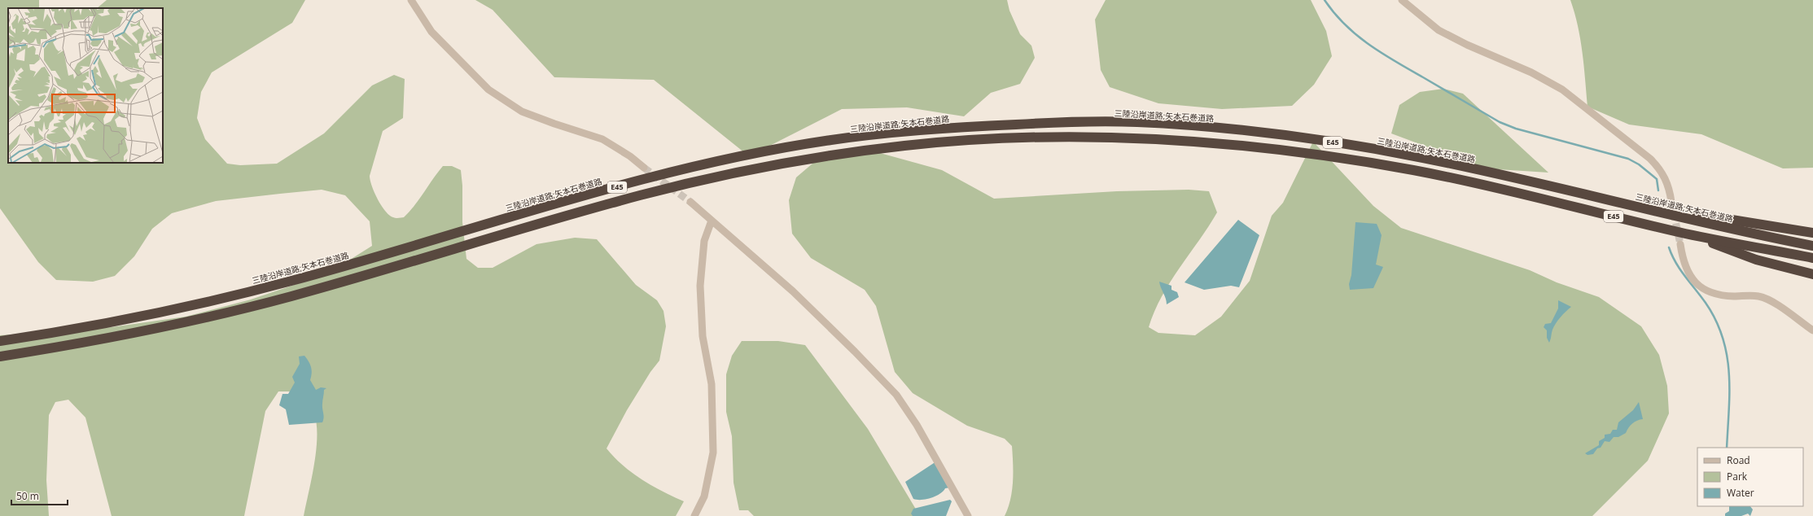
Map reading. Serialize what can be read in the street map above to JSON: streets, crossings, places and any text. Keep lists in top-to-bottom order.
{
  "streets": {
    "highway": ["三陸沿岸道路;矢本石巻道路", "E45"]
  },
  "legend": ["Road", "Park", "Water"],
  "scale_bar": "50 m"
}
